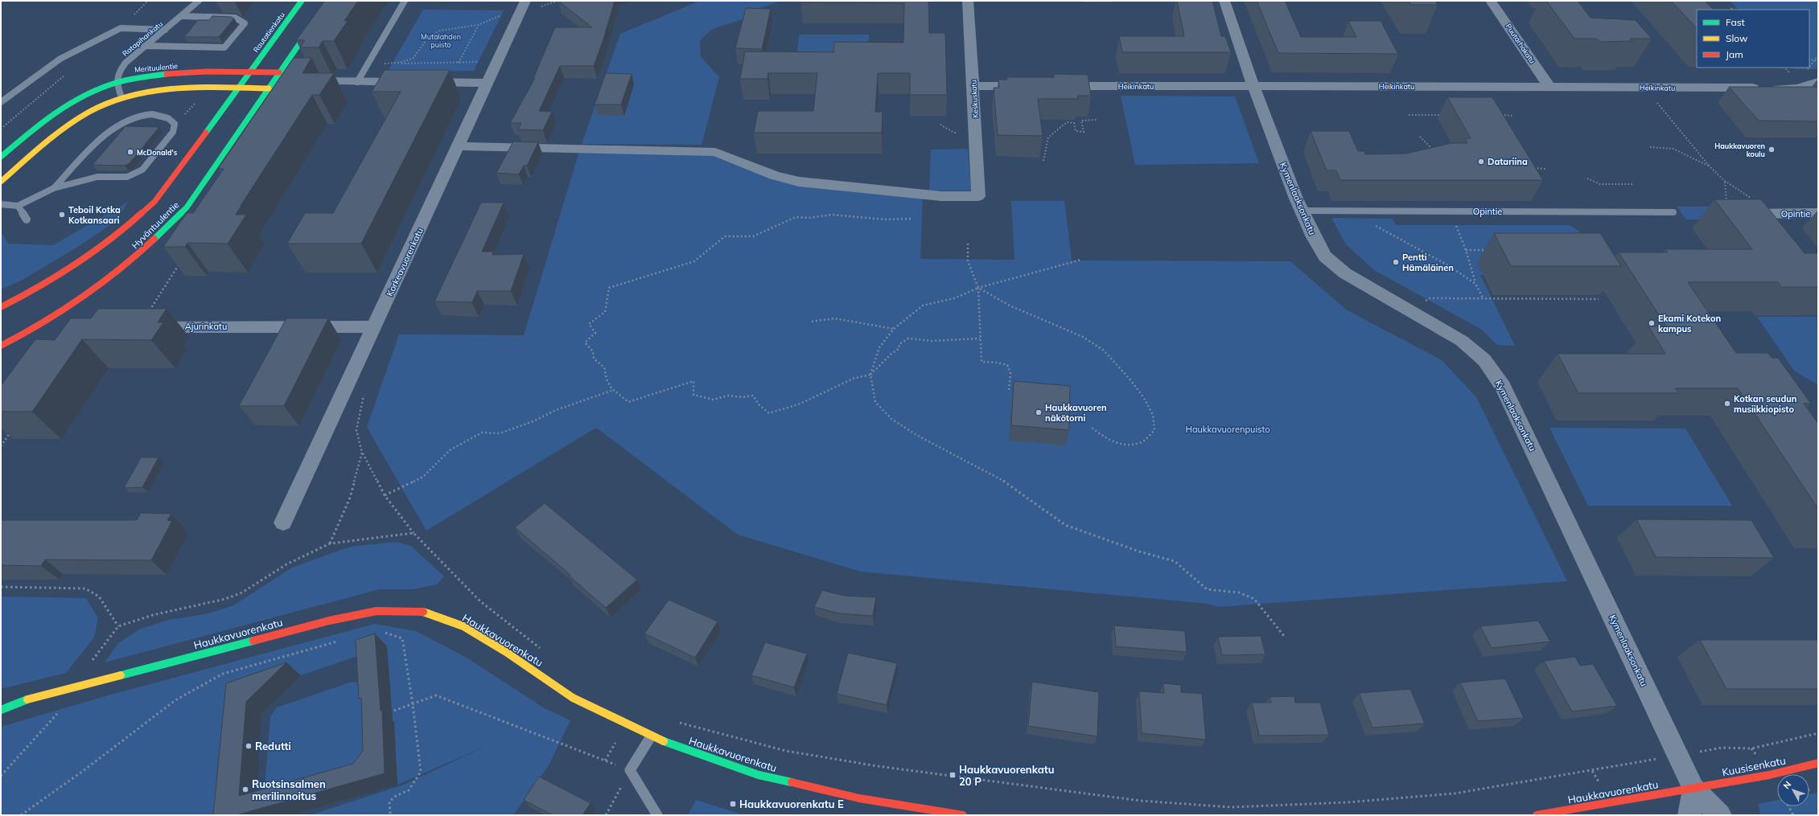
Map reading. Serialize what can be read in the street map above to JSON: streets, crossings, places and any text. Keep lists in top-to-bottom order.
{
  "streets": {
    "main road": [
      "Rautatienkatu",
      "Merituulentie",
      "Hyväntuulentie",
      "Haukkavuorenkatu",
      "Kuusisenkatu"
    ],
    "street": [
      "Puutarhakatu",
      "Heikinkatu",
      "Keskuskatu",
      "Kymenlaaksonkatu",
      "Opintie",
      "Korkeavuorenkatu",
      "Ajurinkatu"
    ],
    "lane": ["Ratapihankatu"]
  },
  "crossings": [
    ["Rautatienkatu", "Merituulentie"],
    ["Rautatienkatu", "Hyväntuulentie"],
    ["Ratapihankatu", "Merituulentie"],
    ["Puutarhakatu", "Heikinkatu"],
    ["Merituulentie", "Hyväntuulentie"],
    ["Heikinkatu", "Kymenlaaksonkatu"],
    ["Keskuskatu", "Korkeavuorenkatu"],
    ["Kymenlaaksonkatu", "Opintie"],
    ["Kymenlaaksonkatu", "Haukkavuorenkatu"],
    ["Kymenlaaksonkatu", "Kuusisenkatu"],
    ["Korkeavuorenkatu", "Ajurinkatu"],
    ["Haukkavuorenkatu", "Kuusisenkatu"]
  ],
  "parks": ["Mutalahden puisto", "Haukkavuorenpuisto"],
  "places": {
    "other": [
      "Haukkavuoren koulu",
      "McDonald's",
      "Datariina",
      "Teboil Kotka Kotkansaari",
      "Pentti Hämäläinen",
      "Ekami Kotekon kampus",
      "Kotkan seudun musiikkiopisto",
      "Haukkavuoren näkötorni",
      "Redutti",
      "Ruotsinsalmen merilinnoitus"
    ],
    "transit": ["Haukkavuorenkatu 20 P", "Haukkavuorenkatu E"]
  },
  "legend": ["Fast", "Slow", "Jam"],
  "north": "top left"
}
